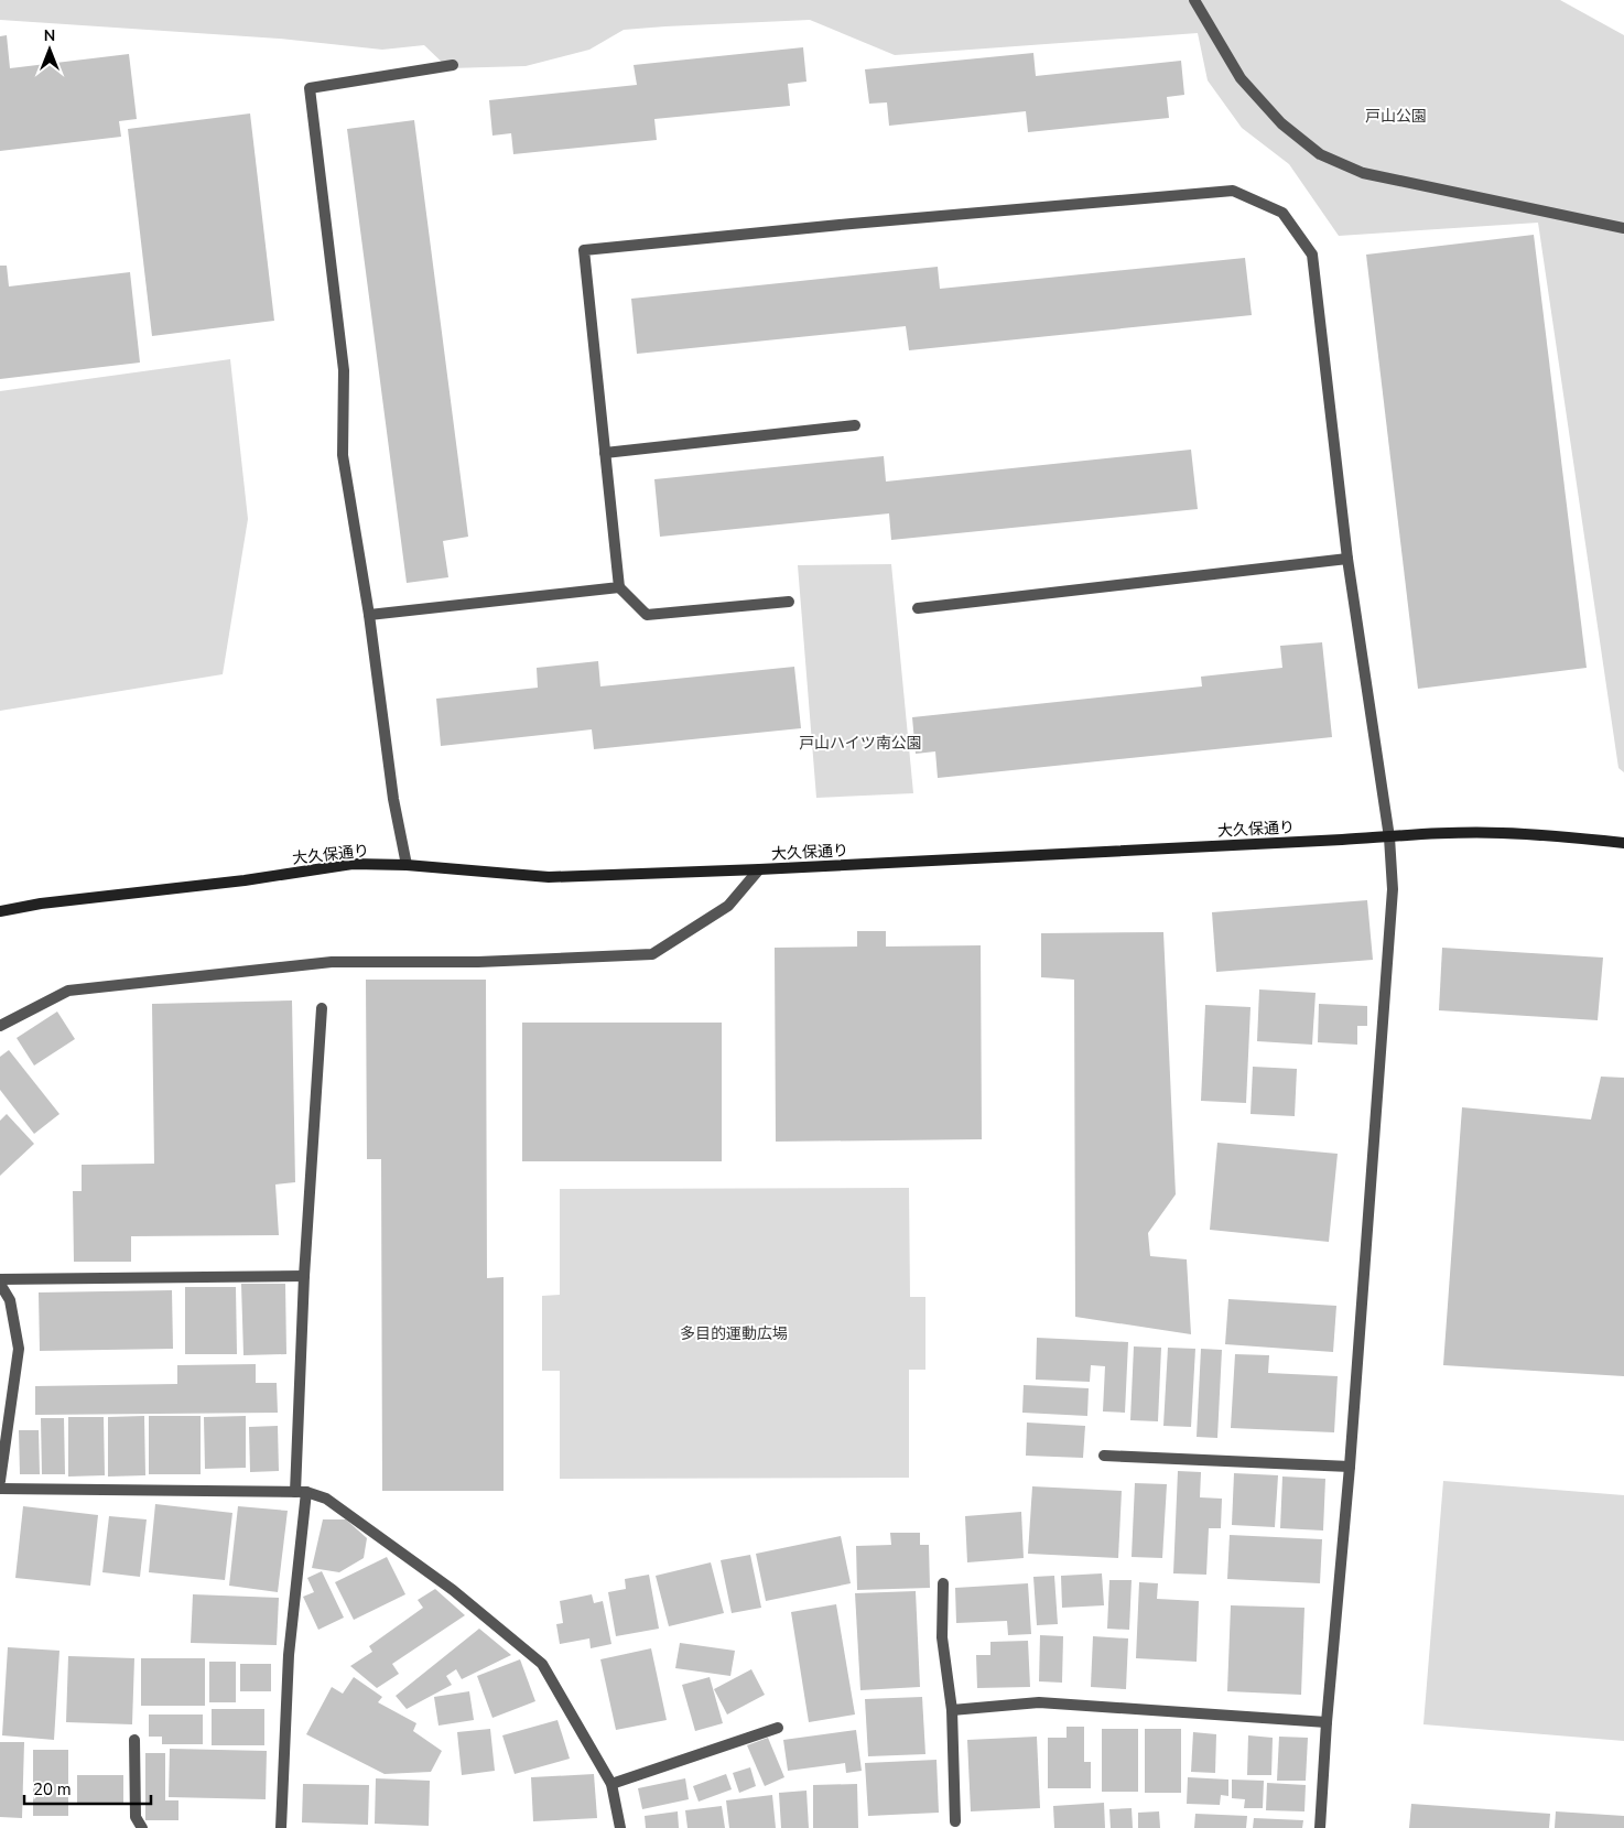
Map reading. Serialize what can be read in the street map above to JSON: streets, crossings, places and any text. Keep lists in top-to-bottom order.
{
  "streets": {
    "main road": ["大久保通り"]
  },
  "parks": ["戸山公園", "戸山ハイツ南公園", "多目的運動広場"],
  "scale_bar": "20 m",
  "north": "top"
}
